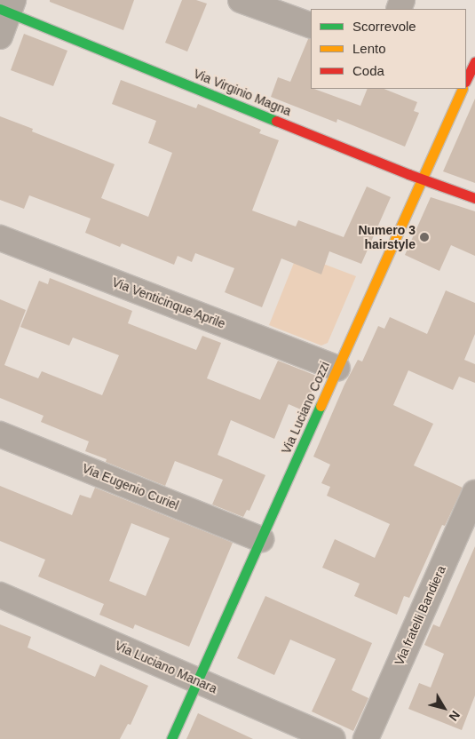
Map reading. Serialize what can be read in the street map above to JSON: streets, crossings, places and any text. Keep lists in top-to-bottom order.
{
  "streets": {
    "street": [
      "Via Virginio Magna",
      "Via Venticinque Aprile",
      "Via Luciano Cozzi",
      "Via Eugenio Curiel",
      "Via fratelli Bandiera",
      "Via Luciano Manara"
    ]
  },
  "crossings": [
    ["Via Virginio Magna", "Via Luciano Cozzi"],
    ["Via Venticinque Aprile", "Via Luciano Cozzi"],
    ["Via Luciano Cozzi", "Via Eugenio Curiel"],
    ["Via Luciano Cozzi", "Via Luciano Manara"]
  ],
  "places": ["Numero 3 hairstyle"],
  "legend": ["Scorrevole", "Lento", "Coda"],
  "north": "bottom right"
}
